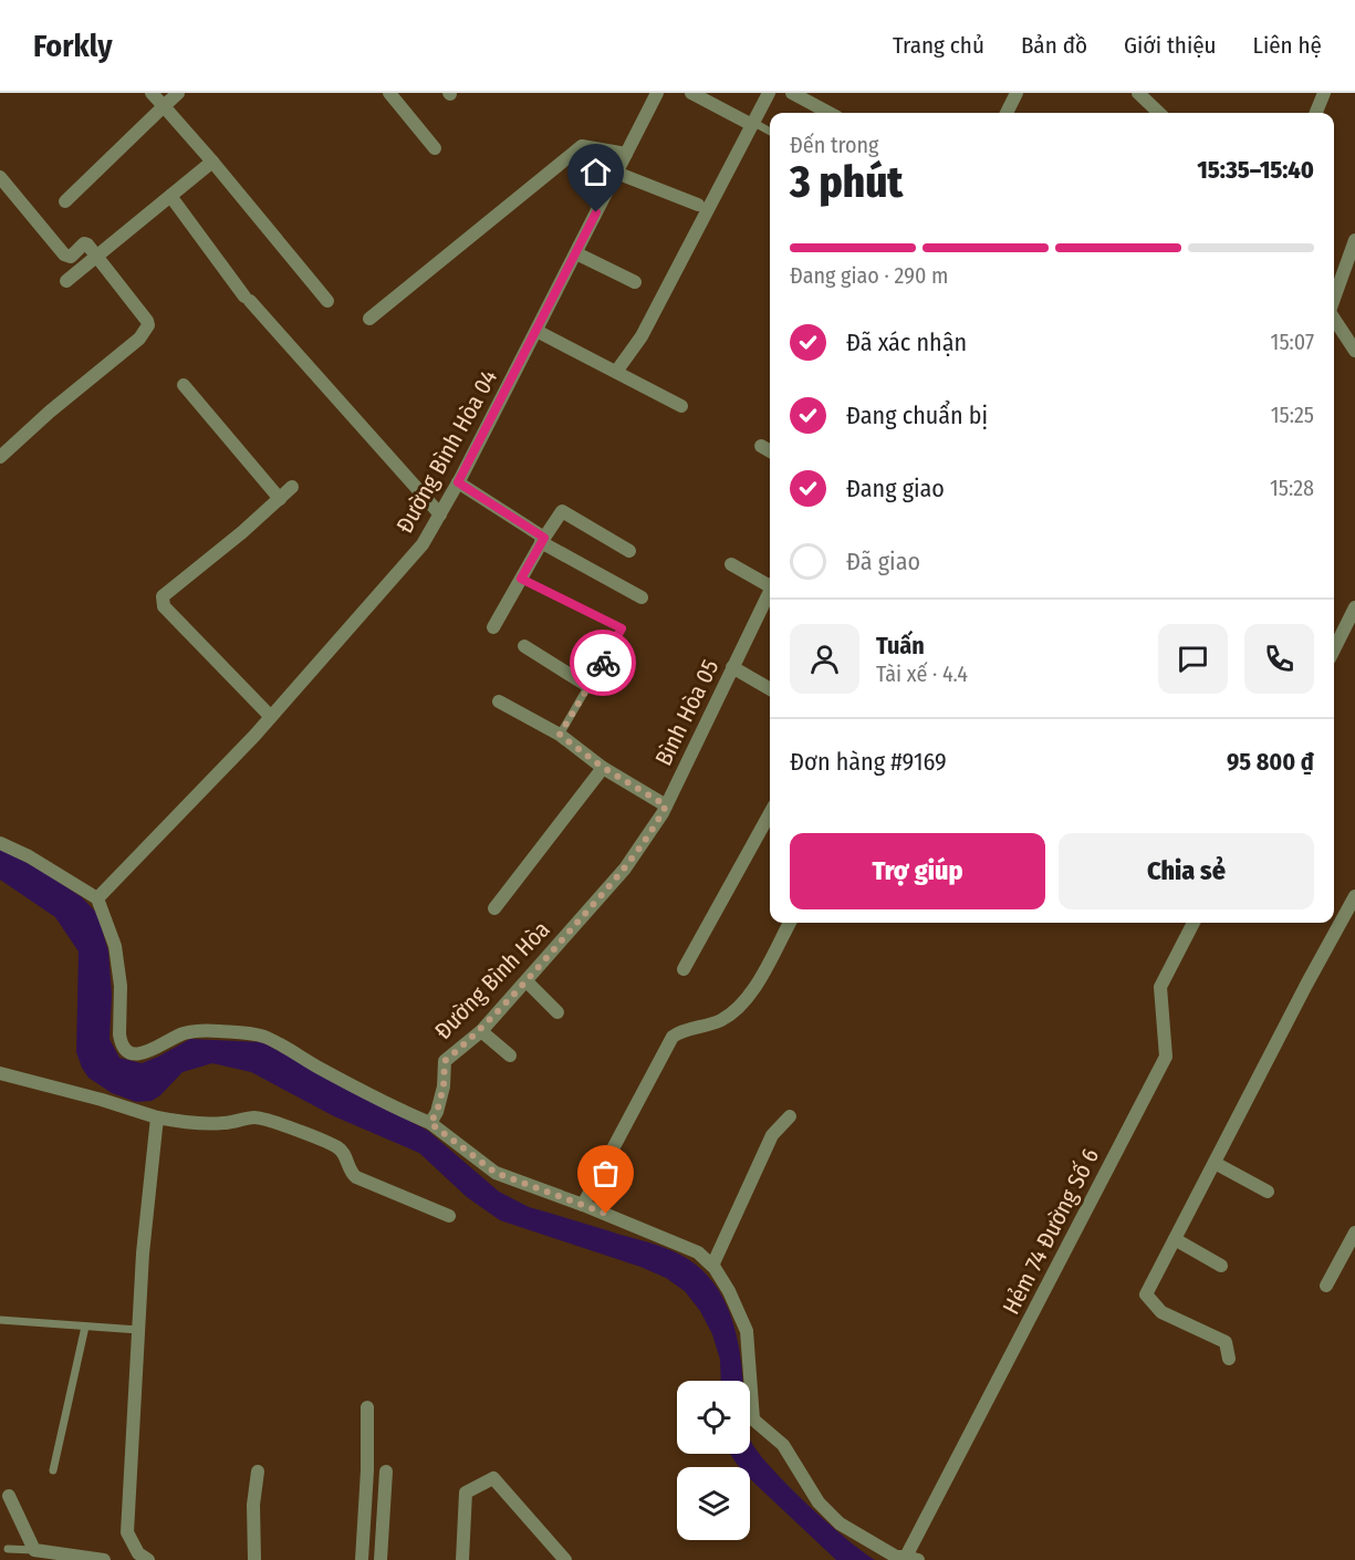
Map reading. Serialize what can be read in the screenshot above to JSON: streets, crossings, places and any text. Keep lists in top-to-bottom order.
{
  "streets": {
    "street": [
      "Đường Bình Hòa 04",
      "Bình Hòa 05",
      "Đường Bình Hòa",
      "Hẻm 74 Đường Số 6"
    ]
  },
  "crossings": [
    ["Bình Hòa 05", "Đường Bình Hòa"]
  ],
  "page": {
    "header": "Forkly",
    "nav": [
      "Trang chủ",
      "Bản đồ",
      "Giới thiệu",
      "Liên hệ"
    ],
    "heading": ["3 phút", "Đến trong", "15:35–15:40"],
    "panel": [
      "Tuấn",
      "Tài xế · 4.4",
      "Đơn hàng #9169",
      "95 800 ₫"
    ],
    "bar": "Đang giao · 290 m",
    "list": [
      ["Đã xác nhận", "15:07"],
      ["Đang chuẩn bị", "15:25"],
      ["Đang giao", "15:28"],
      "Đã giao"
    ],
    "buttons": ["Trợ giúp", "Chia sẻ"]
  }
}
